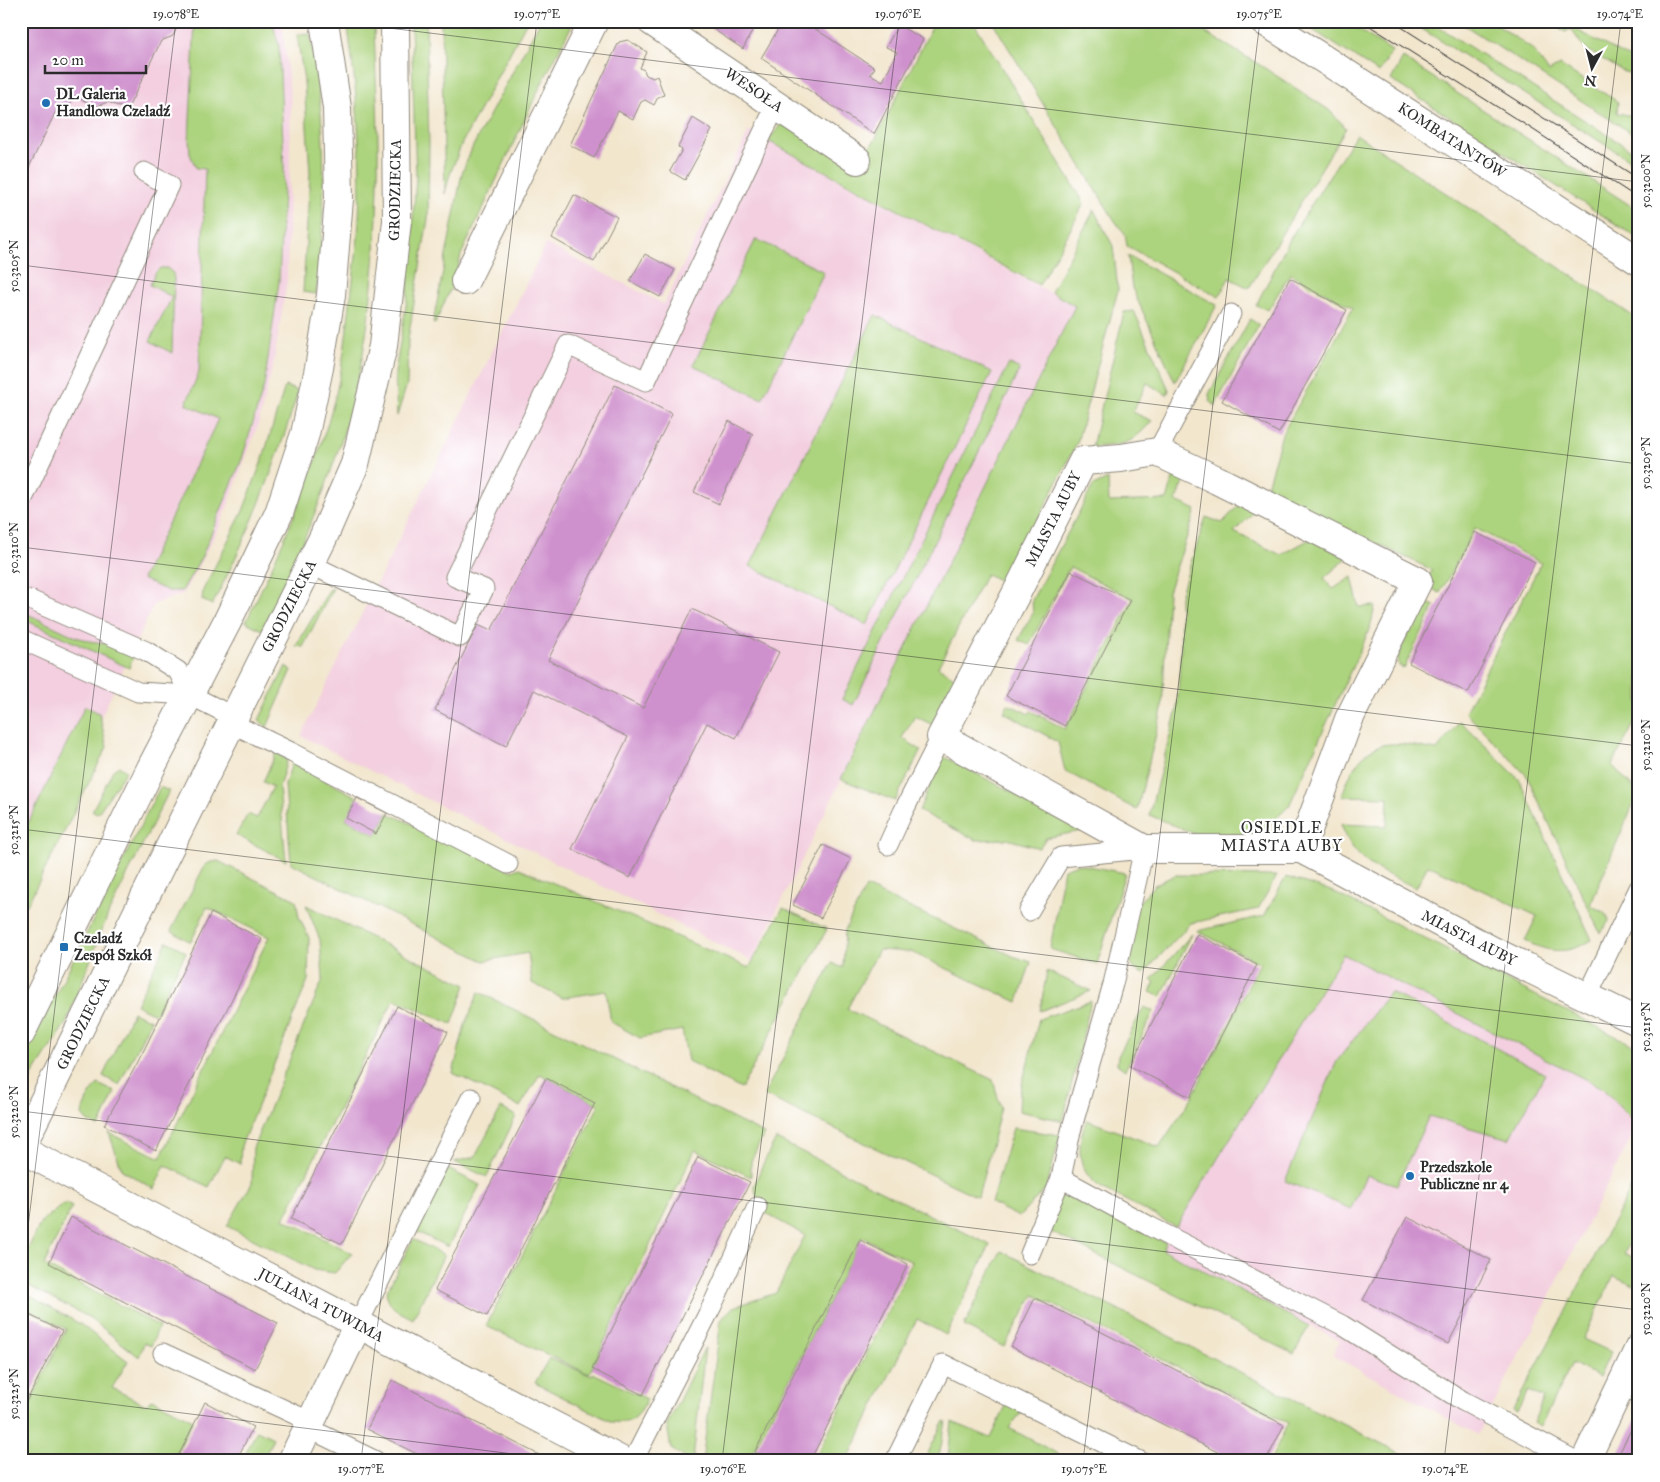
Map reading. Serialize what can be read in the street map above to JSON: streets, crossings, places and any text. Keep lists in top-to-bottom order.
{
  "streets": {
    "street": [
      "WESOŁA",
      "KOMBATANTÓW",
      "GRODZIECKA",
      "MIASTA AUBY",
      "JULIANA TUWIMA"
    ]
  },
  "crossings": [
    ["GRODZIECKA", "JULIANA TUWIMA"]
  ],
  "districts": ["OSIEDLE MIASTA AUBY"],
  "places": {
    "other": ["DL Galeria Handlowa Czeladź", "Przedszkole Publiczne nr 4"],
    "transit": ["Czeladź Zespół Szkół"]
  },
  "scale_bar": "20 m",
  "north": "bottom",
  "coordinates": [
    "19.078°E",
    "19.077°E",
    "19.076°E",
    "19.075°E",
    "19.074°E",
    "50.3200°N",
    "50.3205°N",
    "50.3210°N",
    "50.3215°N",
    "50.3220°N",
    "50.3225°N"
  ]
}
